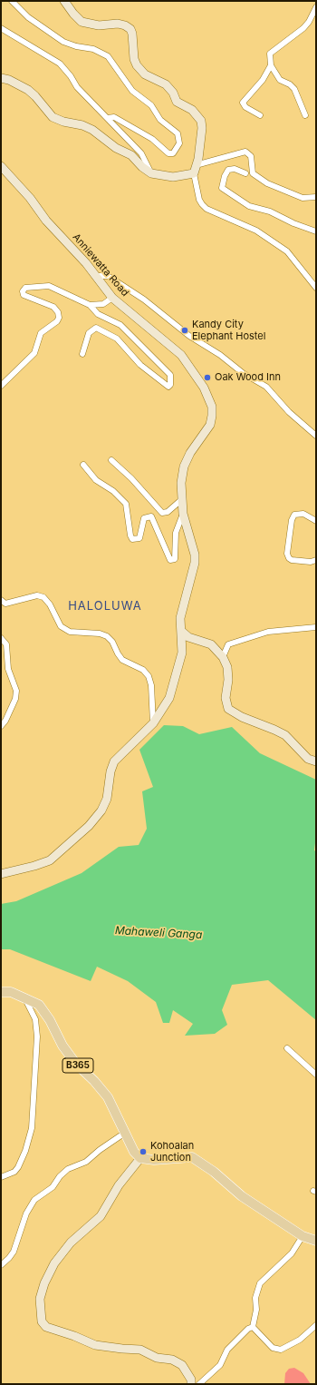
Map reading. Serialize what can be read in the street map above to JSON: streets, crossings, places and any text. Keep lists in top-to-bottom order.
{
  "streets": {
    "main road": ["B365"],
    "street": ["Anniewatta Road"]
  },
  "districts": ["HALOLUWA"],
  "water": ["Mahaweli Ganga"],
  "places": ["Kandy City Elephant Hostel", "Oak Wood Inn", "Kohoalan Junction"]
}
